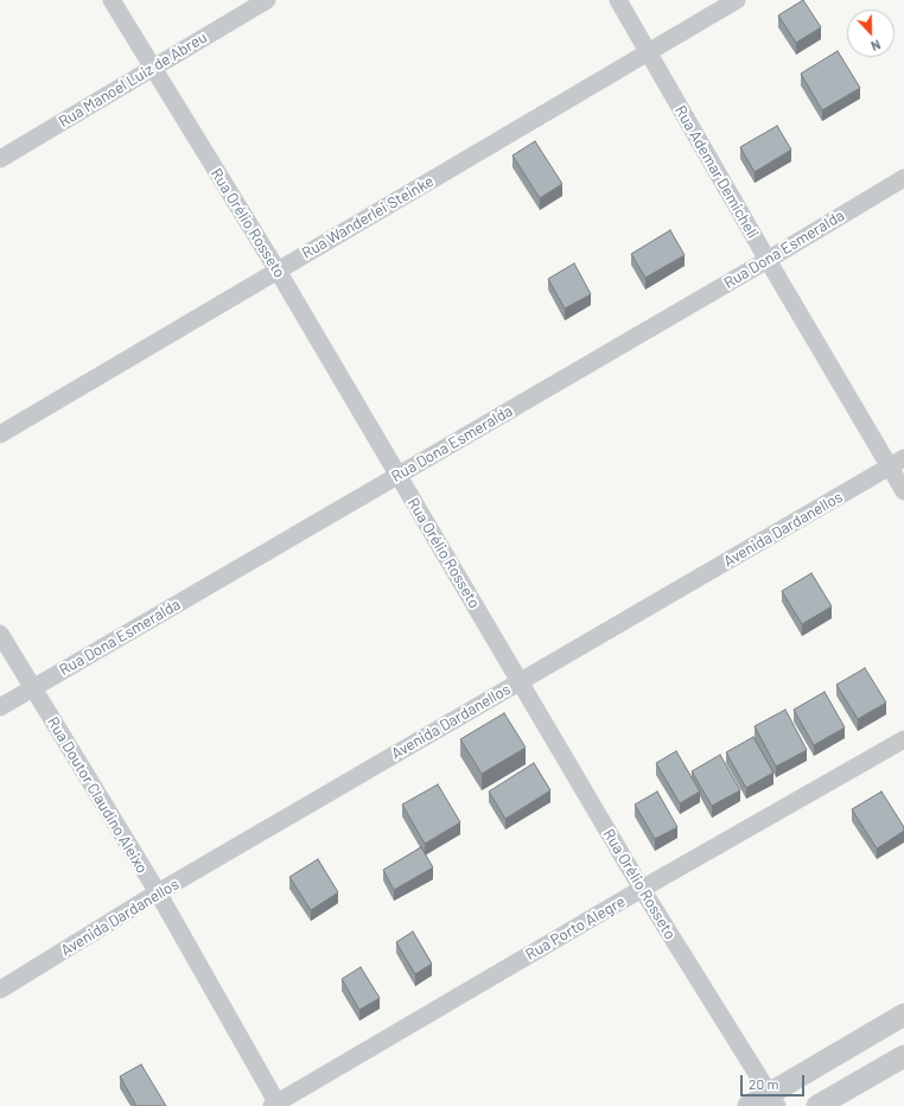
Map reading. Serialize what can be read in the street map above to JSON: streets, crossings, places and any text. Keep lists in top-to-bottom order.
{
  "streets": {
    "street": [
      "Rua Manoel Luiz de Abreu",
      "Rua Ademar Demicheli",
      "Rua Wanderlei Steinke",
      "Rua Orélio Rosseto",
      "Rua Dona Esmeralda",
      "Avenida Dardanellos",
      "Rua Doutor Claudino Aleixo",
      "Rua Porto Alegre"
    ]
  },
  "crossings": [
    ["Rua Manoel Luiz de Abreu", "Rua Orélio Rosseto"],
    ["Rua Ademar Demicheli", "Rua Wanderlei Steinke"],
    ["Rua Ademar Demicheli", "Rua Dona Esmeralda"],
    ["Rua Ademar Demicheli", "Avenida Dardanellos"],
    ["Rua Wanderlei Steinke", "Rua Orélio Rosseto"],
    ["Rua Orélio Rosseto", "Rua Dona Esmeralda"],
    ["Rua Orélio Rosseto", "Avenida Dardanellos"],
    ["Rua Orélio Rosseto", "Rua Porto Alegre"],
    ["Rua Dona Esmeralda", "Rua Doutor Claudino Aleixo"],
    ["Avenida Dardanellos", "Rua Doutor Claudino Aleixo"],
    ["Rua Doutor Claudino Aleixo", "Rua Porto Alegre"]
  ],
  "scale_bar": "20 m",
  "north": "bottom"
}
